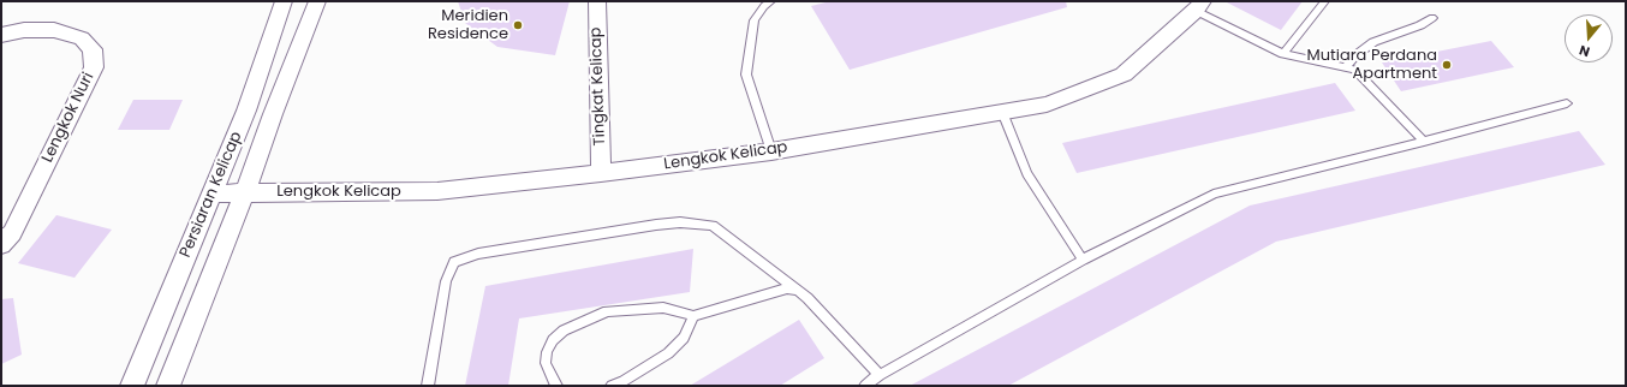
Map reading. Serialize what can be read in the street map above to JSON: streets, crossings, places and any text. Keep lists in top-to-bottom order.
{
  "streets": {
    "street": [
      "Tingkat Kelicap",
      "Lengkok Nuri",
      "Lengkok Kelicap",
      "Persiaran Kelicap"
    ]
  },
  "crossings": [
    ["Tingkat Kelicap", "Lengkok Kelicap"],
    ["Lengkok Kelicap", "Persiaran Kelicap"]
  ],
  "places": ["Meridien Residence", "Mutiara Perdana Apartment"],
  "north": "bottom"
}
